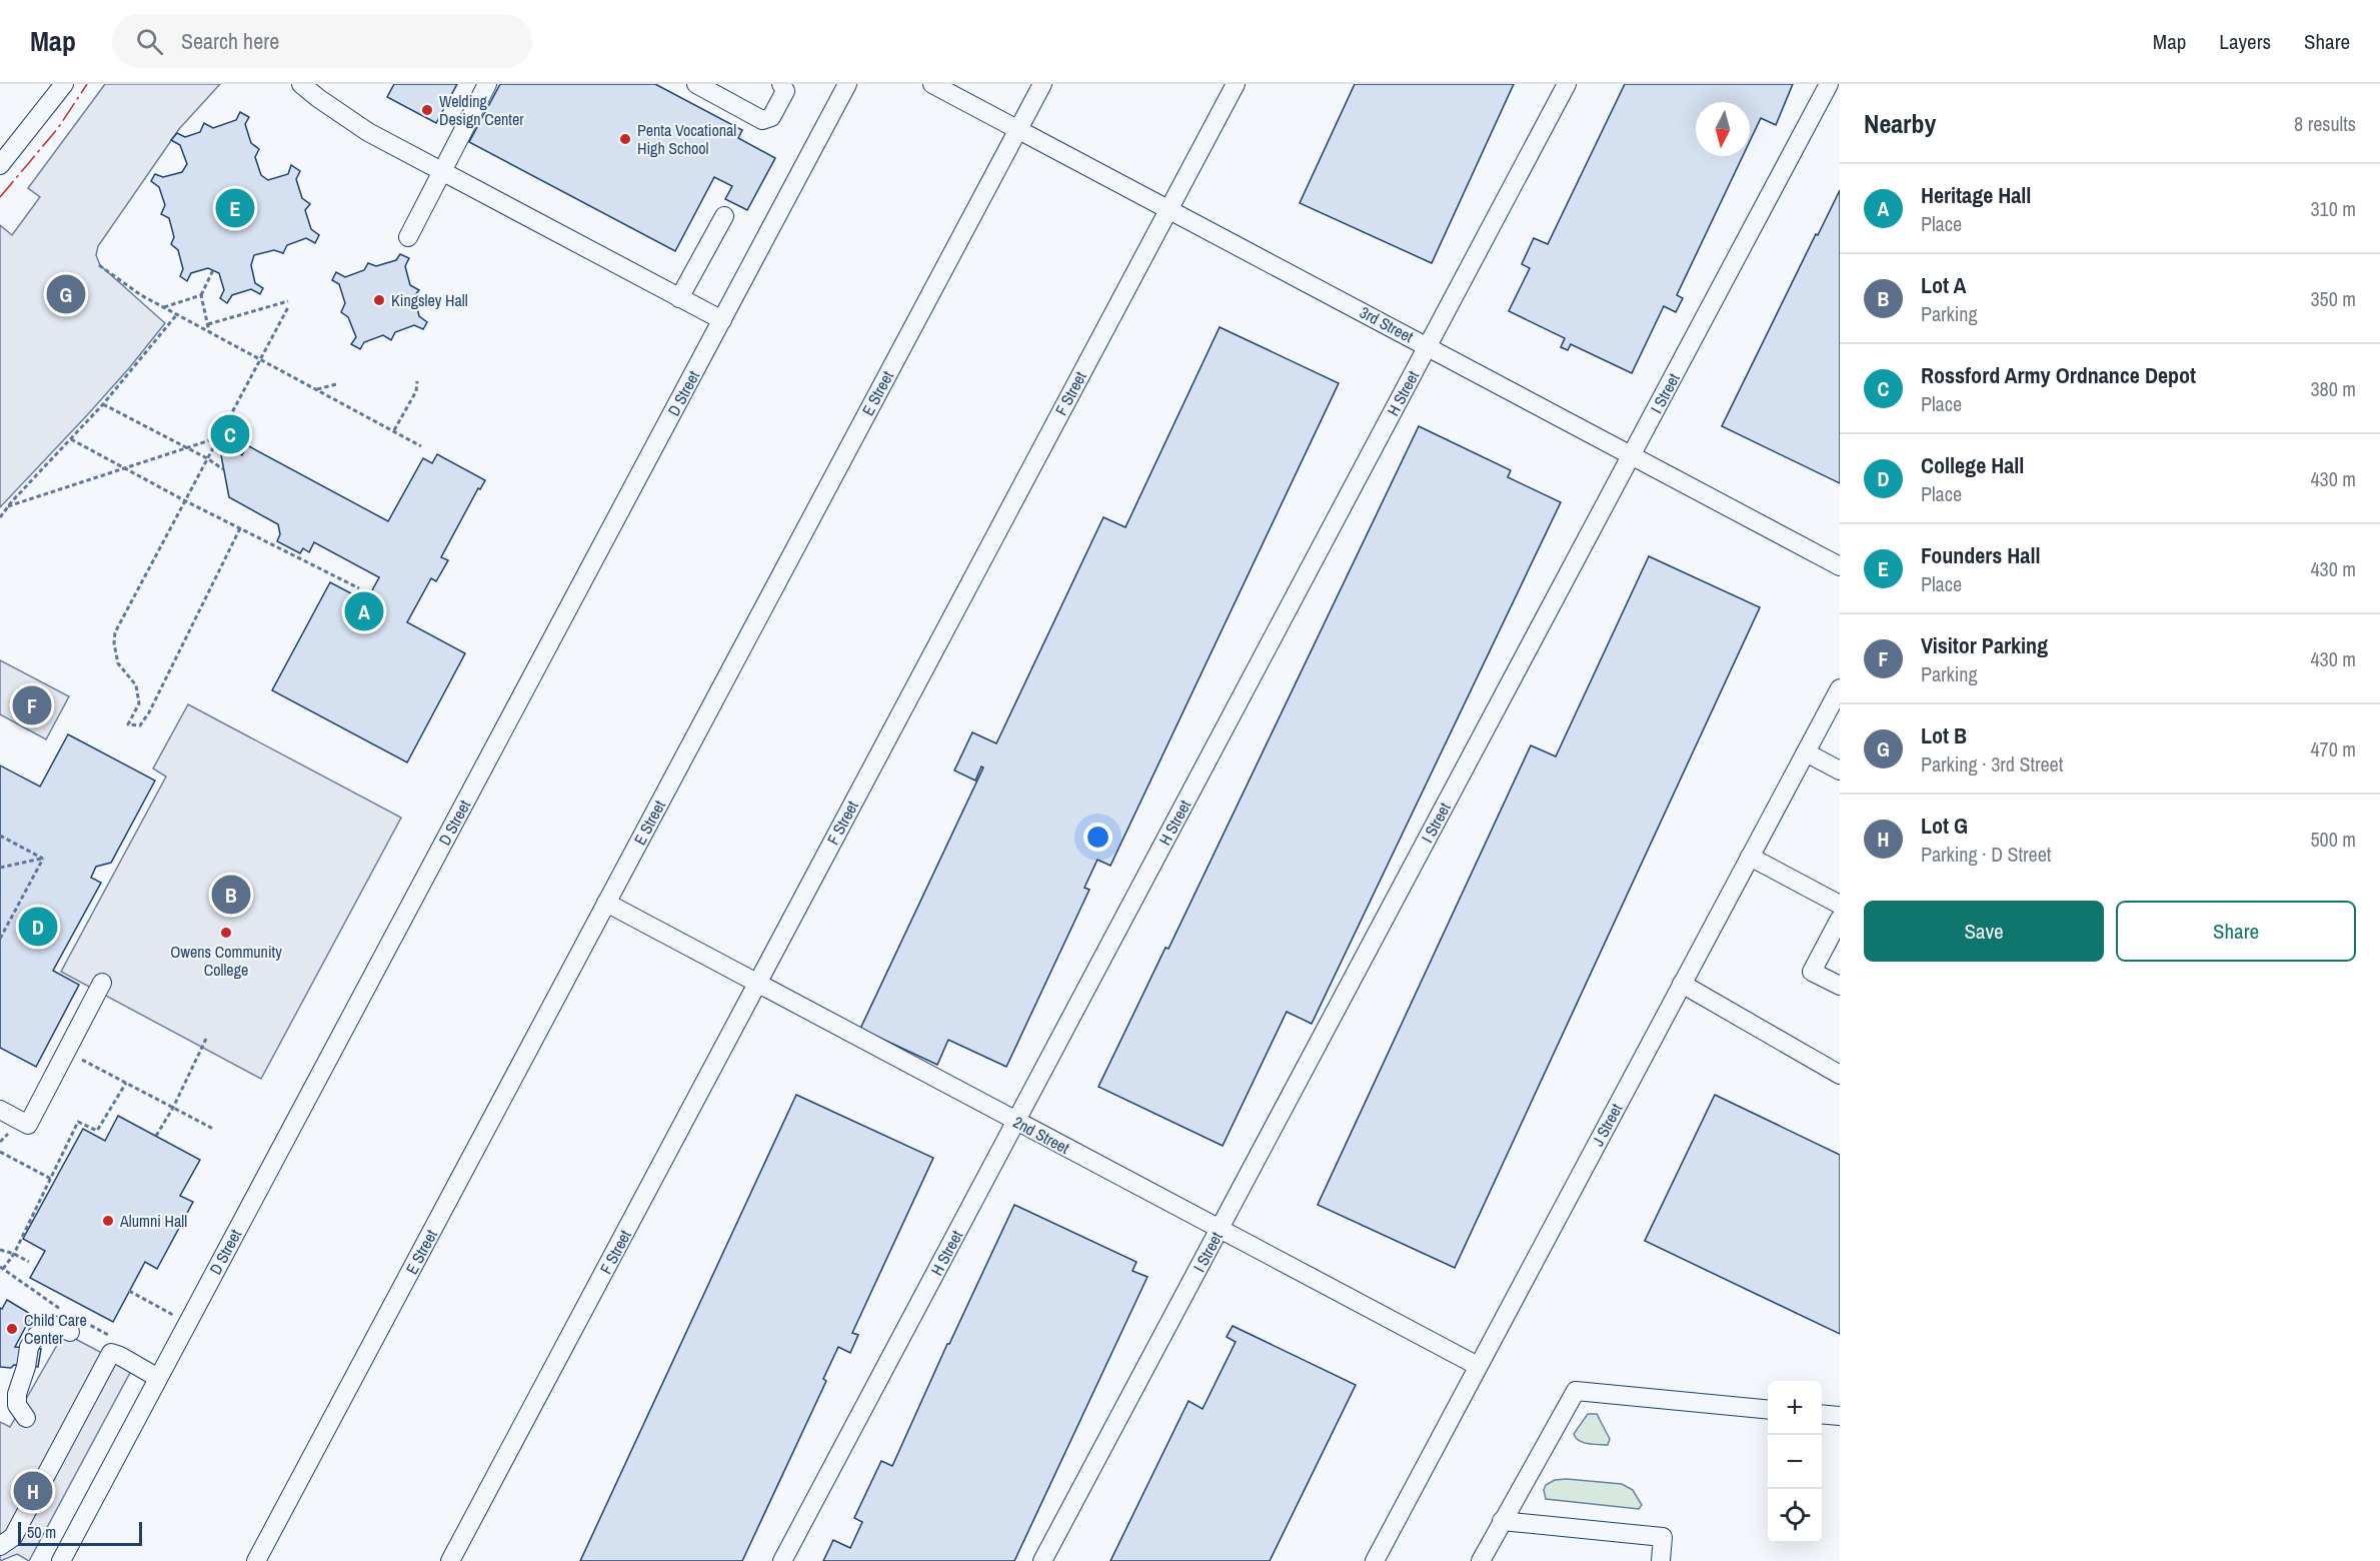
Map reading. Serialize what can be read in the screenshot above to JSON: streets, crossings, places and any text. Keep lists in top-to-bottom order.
{
  "streets": {
    "street": [
      "3rd Street",
      "D Street",
      "E Street",
      "F Street",
      "H Street",
      "I Street",
      "J Street",
      "2nd Street"
    ]
  },
  "crossings": [
    ["3rd Street", "E Street"],
    ["3rd Street", "F Street"],
    ["3rd Street", "H Street"],
    ["3rd Street", "I Street"],
    ["E Street", "2nd Street"],
    ["F Street", "2nd Street"],
    ["H Street", "2nd Street"],
    ["I Street", "2nd Street"],
    ["J Street", "2nd Street"]
  ],
  "places": [
    "Welding Design Center",
    "Penta Vocational High School",
    "Kingsley Hall",
    "Owens Community College",
    "Alumni Hall",
    "Child Care Center"
  ],
  "scale_bar": "50 m",
  "north": "bottom",
  "page": {
    "header": "Map",
    "search": "Search here",
    "nav": ["Map", "Layers", "Share"],
    "heading": ["Nearby", "8 results"],
    "list": [
      {
        "mark": "A",
        "name": "Heritage Hall",
        "note": "Place",
        "value": "310 m"
      },
      {
        "mark": "B",
        "name": "Lot A",
        "note": "Parking",
        "value": "350 m"
      },
      {
        "mark": "C",
        "name": "Rossford Army Ordnance Depot",
        "note": "Place",
        "value": "380 m"
      },
      {
        "mark": "D",
        "name": "College Hall",
        "note": "Place",
        "value": "430 m"
      },
      {
        "mark": "E",
        "name": "Founders Hall",
        "note": "Place",
        "value": "430 m"
      },
      {
        "mark": "F",
        "name": "Visitor Parking",
        "note": "Parking",
        "value": "430 m"
      },
      {
        "mark": "G",
        "name": "Lot B",
        "note": "Parking · 3rd Street",
        "value": "470 m"
      },
      {
        "mark": "H",
        "name": "Lot G",
        "note": "Parking · D Street",
        "value": "500 m"
      }
    ],
    "pins": [
      "E",
      "G",
      "C",
      "A",
      "F",
      "B",
      "D",
      "H"
    ],
    "buttons": ["Save", "Share"],
    "map_buttons": ["+", "−"],
    "scale": "50 m"
  }
}
